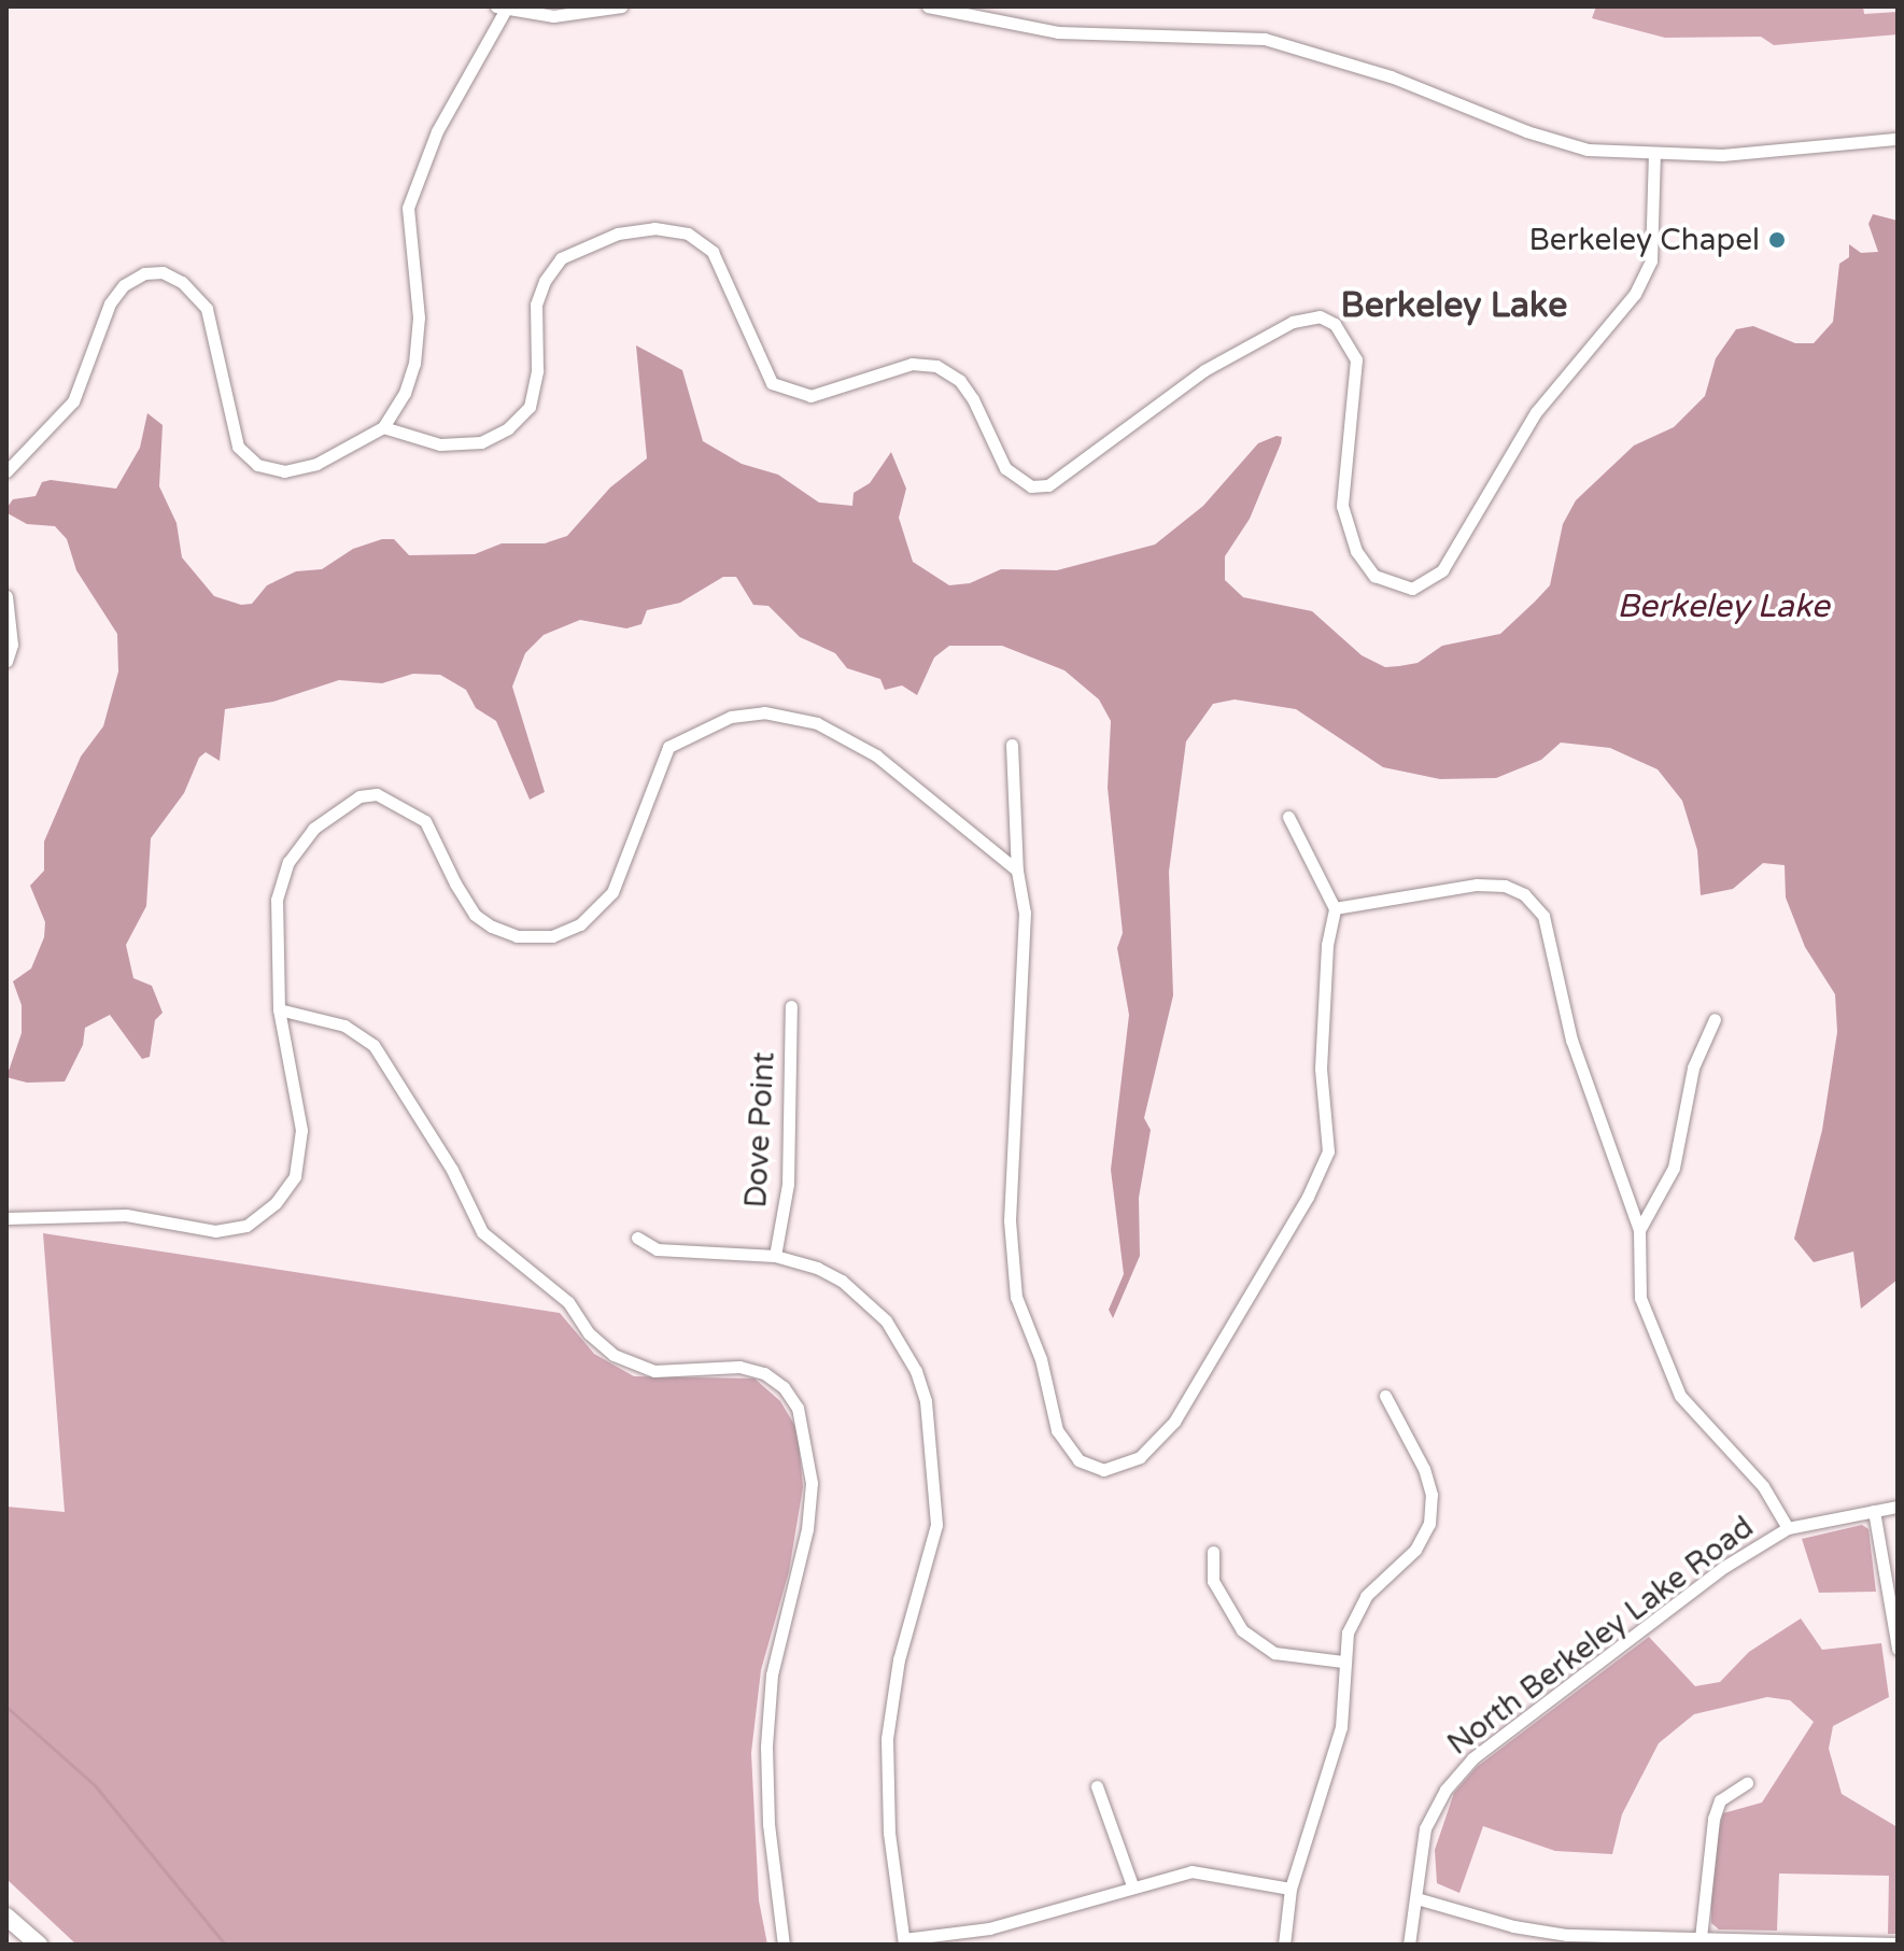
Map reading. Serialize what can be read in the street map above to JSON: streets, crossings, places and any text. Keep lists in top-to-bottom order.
{
  "streets": {
    "street": ["Dove Point", "North Berkeley Lake Road"]
  },
  "districts": ["Berkeley Lake"],
  "water": ["Berkeley Lake"],
  "places": ["Berkeley Chapel"]
}
